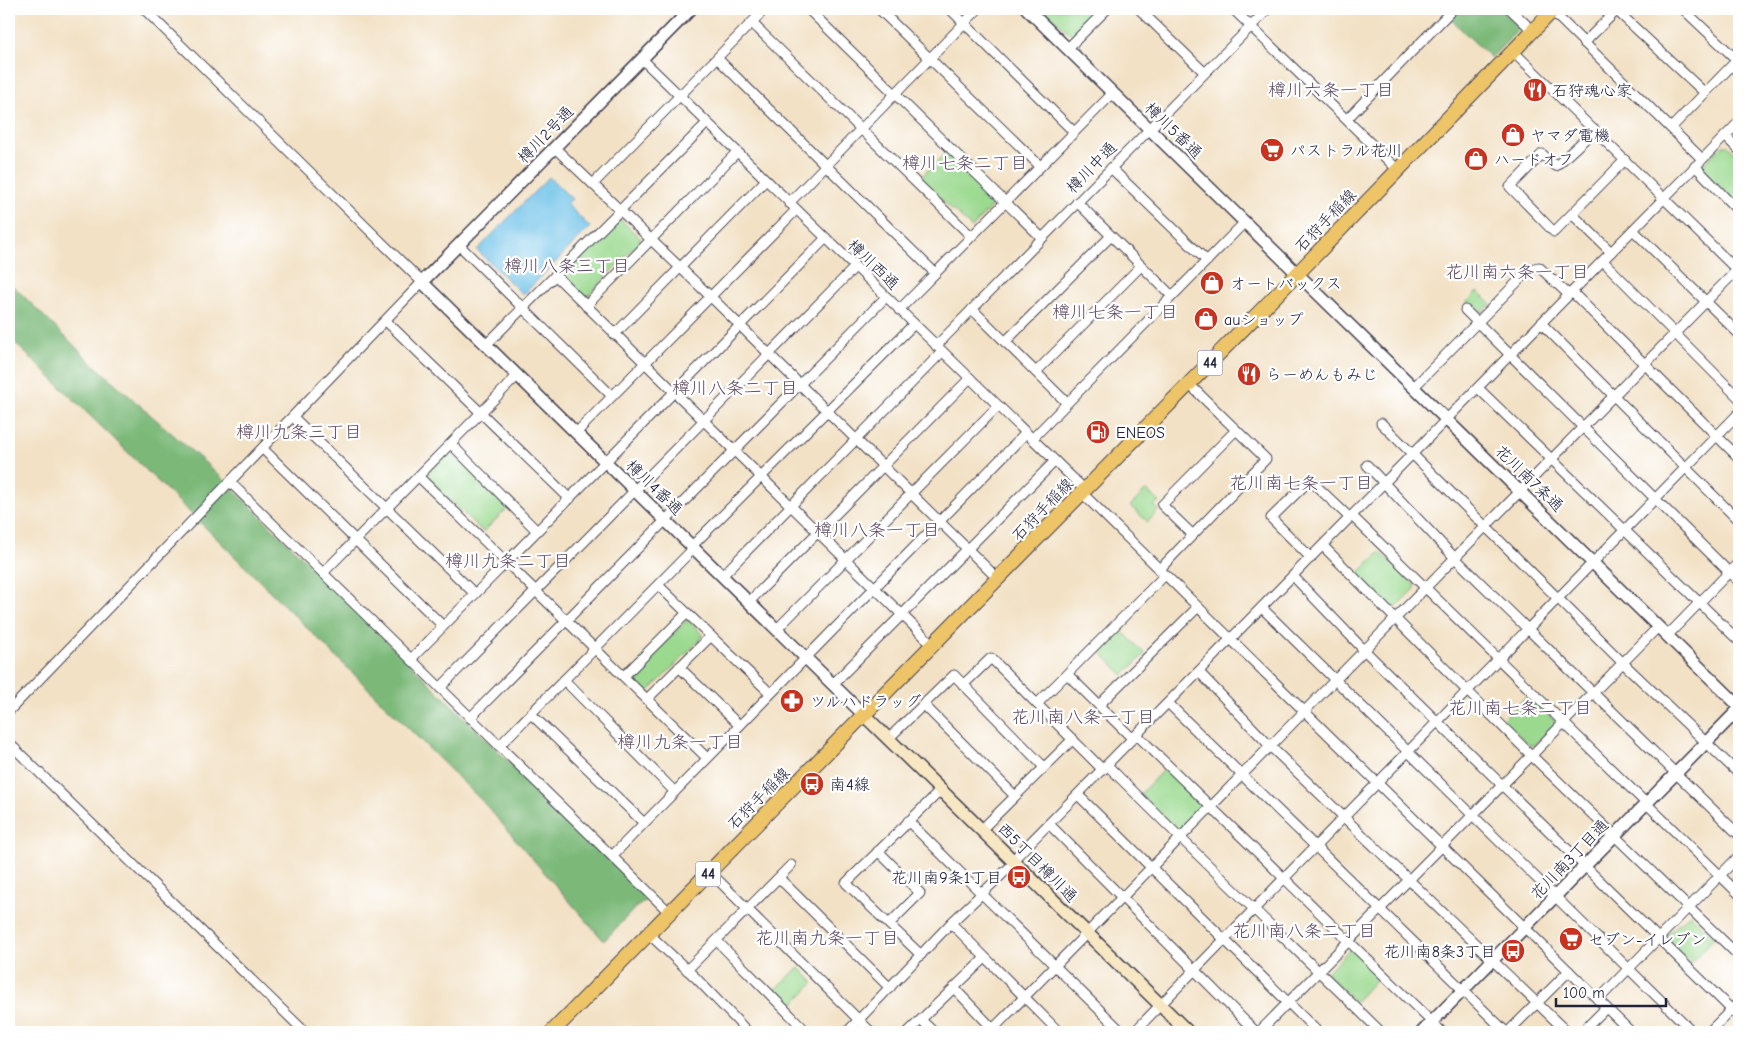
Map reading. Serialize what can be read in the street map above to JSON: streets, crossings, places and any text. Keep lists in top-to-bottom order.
{
  "streets": {
    "main road": ["石狩手稲線", "44", "西5丁目樽川通"],
    "street": [
      "樽川5番通",
      "樽川2号通",
      "樽川中通",
      "樽川西通",
      "花川南7条通",
      "樽川4番通",
      "花川南3丁目通"
    ]
  },
  "crossings": [
    ["樽川5番通", "樽川中通"],
    ["樽川5番通", "石狩手稲線"],
    ["樽川5番通", "花川南7条通"],
    ["樽川2号通", "樽川西通"],
    ["樽川2号通", "樽川4番通"],
    ["樽川中通", "樽川西通"],
    ["樽川中通", "樽川4番通"],
    ["石狩手稲線", "樽川西通"],
    ["石狩手稲線", "花川南7条通"],
    ["石狩手稲線", "樽川4番通"],
    ["石狩手稲線", "西5丁目樽川通"],
    ["樽川西通", "花川南3丁目通"],
    ["花川南7条通", "花川南3丁目通"],
    ["樽川4番通", "西5丁目樽川通"]
  ],
  "districts": [
    "樽川六条一丁目",
    "樽川七条二丁目",
    "樽川八条三丁目",
    "花川南六条一丁目",
    "樽川七条一丁目",
    "樽川八条二丁目",
    "樽川九条三丁目",
    "花川南七条一丁目",
    "樽川八条一丁目",
    "樽川九条二丁目",
    "花川南七条二丁目",
    "花川南八条一丁目",
    "樽川九条一丁目",
    "花川南八条二丁目",
    "花川南九条一丁目"
  ],
  "places": {
    "restaurant": ["石狩魂心家", "らーめんもみじ"],
    "shop": [
      "ヤマダ電機",
      "ハードオフ",
      "オートバックス",
      "auショップ"
    ],
    "supermarket": ["パストラル花川", "セブン-イレブン"],
    "fuel station": ["ENEOS"],
    "pharmacy": ["ツルハドラッグ"],
    "bus stop": ["南4線", "花川南9条1丁目", "花川南8条3丁目"]
  },
  "scale_bar": "100 m"
}
